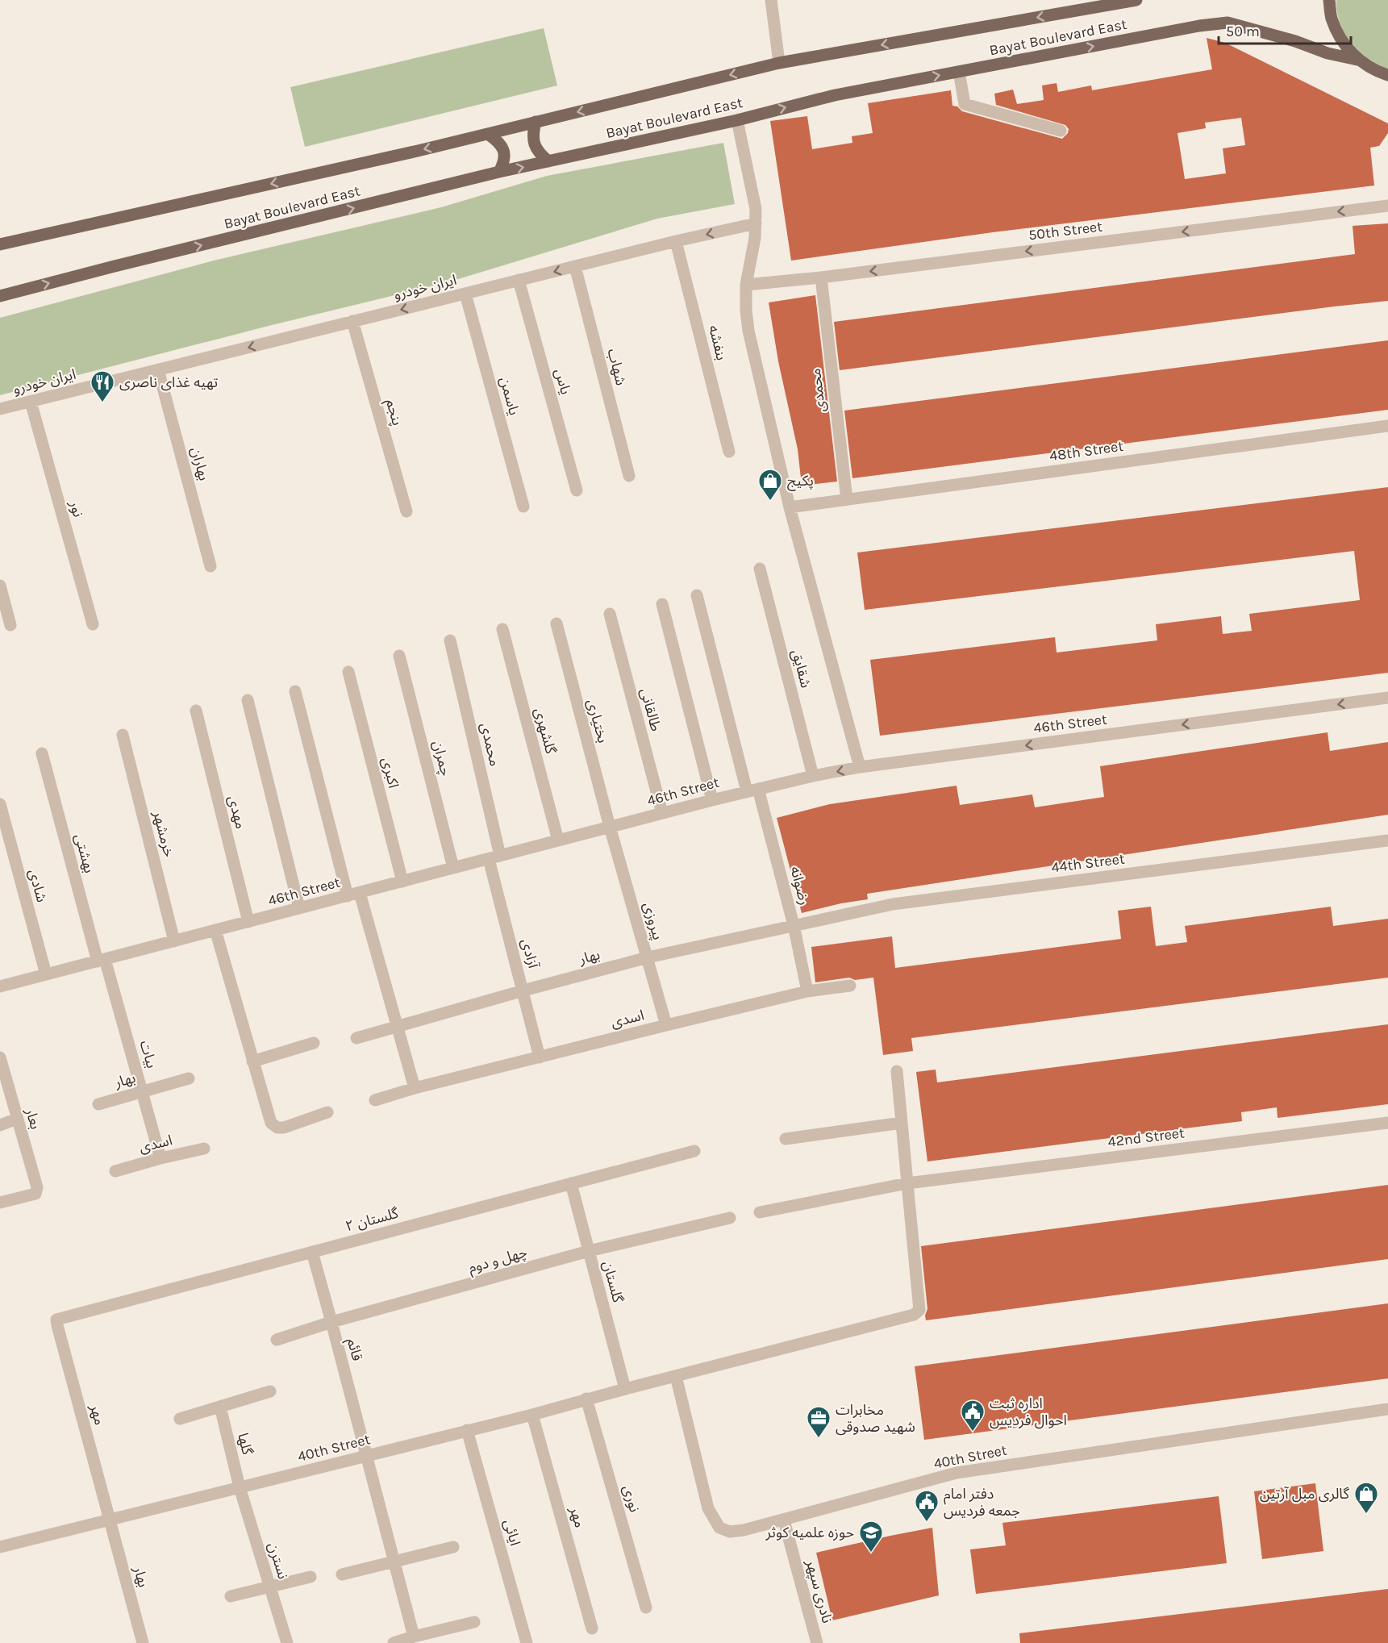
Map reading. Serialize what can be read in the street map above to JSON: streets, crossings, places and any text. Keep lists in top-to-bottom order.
{
  "streets": {
    "main road": ["Bayat Boulevard East"],
    "street": [
      "50th Street",
      "ایران خودرو",
      "بنفشه",
      "شهاب",
      "یاس",
      "محمدی",
      "یاسمن",
      "پنجم",
      "48th Street",
      "بهاران",
      "نور",
      "شقایق",
      "طالقانی",
      "بختیاری",
      "46th Street",
      "گلشهری",
      "چمران",
      "اکبری",
      "مهدی",
      "خرمشهر",
      "بهشتی",
      "44th Street",
      "شادی",
      "رضوانه",
      "پیروزی",
      "آزادی",
      "بهار",
      "اسدی",
      "بیات",
      "بعار",
      "42nd Street",
      "گلستان ۲",
      "چهل و دوم",
      "گلستان",
      "قائم",
      "مهر",
      "گلها",
      "40th Street",
      "نوری",
      "ایائی",
      "نسترن",
      "نادری سپهر"
    ]
  },
  "crossings": [
    ["50th Street", "محمدی"],
    ["ایران خودرو", "بنفشه"],
    ["ایران خودرو", "شهاب"],
    ["ایران خودرو", "یاس"],
    ["ایران خودرو", "یاسمن"],
    ["ایران خودرو", "پنجم"],
    ["ایران خودرو", "بهاران"],
    ["ایران خودرو", "نور"],
    ["محمدی", "48th Street"],
    ["محمدی", "46th Street"],
    ["محمدی", "آزادی"],
    ["شقایق", "46th Street"],
    ["طالقانی", "46th Street"],
    ["بختیاری", "46th Street"],
    ["بختیاری", "پیروزی"],
    ["46th Street", "گلشهری"],
    ["46th Street", "چمران"],
    ["46th Street", "اکبری"],
    ["46th Street", "مهدی"],
    ["46th Street", "خرمشهر"],
    ["46th Street", "بهشتی"],
    ["46th Street", "شادی"],
    ["46th Street", "رضوانه"],
    ["46th Street", "پیروزی"],
    ["46th Street", "آزادی"],
    ["46th Street", "بیات"],
    ["بهشتی", "بیات"],
    ["44th Street", "رضوانه"],
    ["44th Street", "بهار"],
    ["رضوانه", "بهار"],
    ["رضوانه", "اسدی"],
    ["پیروزی", "بهار"],
    ["پیروزی", "اسدی"],
    ["آزادی", "بهار"],
    ["آزادی", "اسدی"],
    ["بهار", "بیات"],
    ["بهار", "مهر"],
    ["بهار", "40th Street"],
    ["اسدی", "بیات"],
    ["42nd Street", "40th Street"],
    ["گلستان ۲", "گلستان"],
    ["گلستان ۲", "قائم"],
    ["گلستان ۲", "مهر"],
    ["چهل و دوم", "گلستان"],
    ["چهل و دوم", "قائم"],
    ["گلستان", "40th Street"],
    ["قائم", "40th Street"],
    ["مهر", "40th Street"],
    ["گلها", "40th Street"],
    ["گلها", "نسترن"],
    ["40th Street", "نوری"],
    ["40th Street", "ایائی"],
    ["40th Street", "نسترن"],
    ["40th Street", "نادری سپهر"]
  ],
  "one_way": ["50th Street", "ایران خودرو", "46th Street"],
  "places": {
    "restaurant": ["تهیه غذای ناصری"],
    "shop": ["پکیج", "گالری مبل آرتین"],
    "public building": ["اداره ثبت احوال فردیس", "دفتر امام جمعه فردیس"],
    "office": ["مخابرات شهید صدوقی"],
    "school or university": ["حوزه علمیه کوثر"]
  },
  "scale_bar": "50 m"
}
